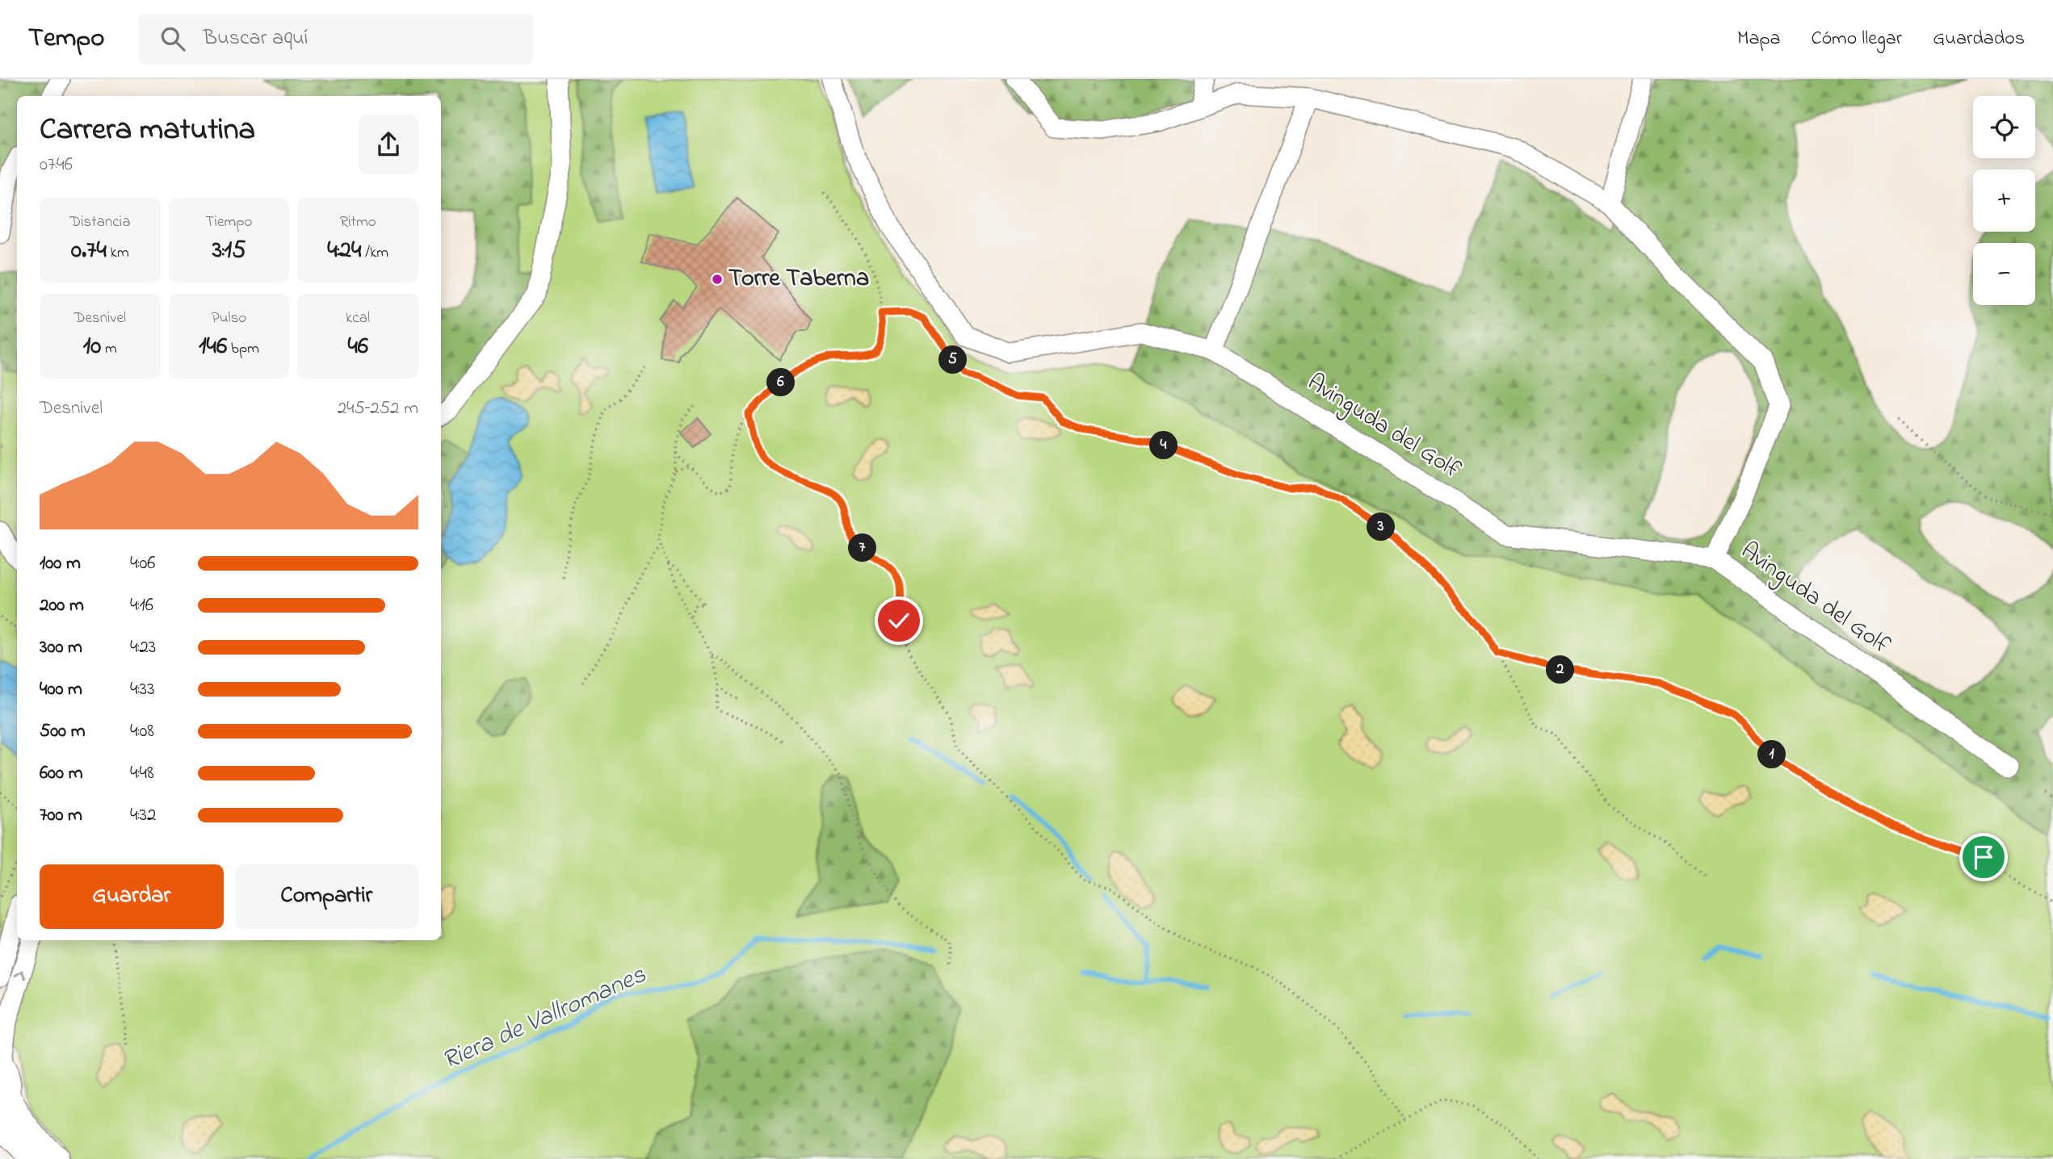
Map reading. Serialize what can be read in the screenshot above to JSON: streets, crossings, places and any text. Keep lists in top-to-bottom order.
{
  "streets": {
    "street": ["Avinguda del Golf"]
  },
  "water": ["Riera de Vallromanes"],
  "places": ["Torre Taberna"],
  "page": {
    "header": "Tempo",
    "search": "Buscar aquí",
    "nav": ["Mapa", "Cómo llegar", "Guardados"],
    "map_buttons": ["+", "−"],
    "heading": ["Carrera matutina", "07:46"],
    "stats": [
      ["Distancia", "0.74 km"],
      ["Tiempo", "3:15"],
      ["Ritmo", "4:24 /km"],
      ["Desnivel", "10 m"],
      ["Pulso", "146 bpm"],
      ["kcal", "46"]
    ],
    "pins": [
      "5",
      "6",
      "4",
      "3",
      "7",
      "2",
      "1"
    ],
    "chart": ["Desnivel", "245–252 m"],
    "list": [
      {
        "name": "100 m",
        "note": "4:06"
      },
      {
        "name": "200 m",
        "note": "4:16"
      },
      {
        "name": "300 m",
        "note": "4:23"
      },
      {
        "name": "400 m",
        "note": "4:33"
      },
      {
        "name": "500 m",
        "note": "4:08"
      },
      {
        "name": "600 m",
        "note": "4:48"
      },
      {
        "name": "700 m",
        "note": "4:32"
      }
    ],
    "buttons": ["Guardar", "Compartir"]
  }
}
